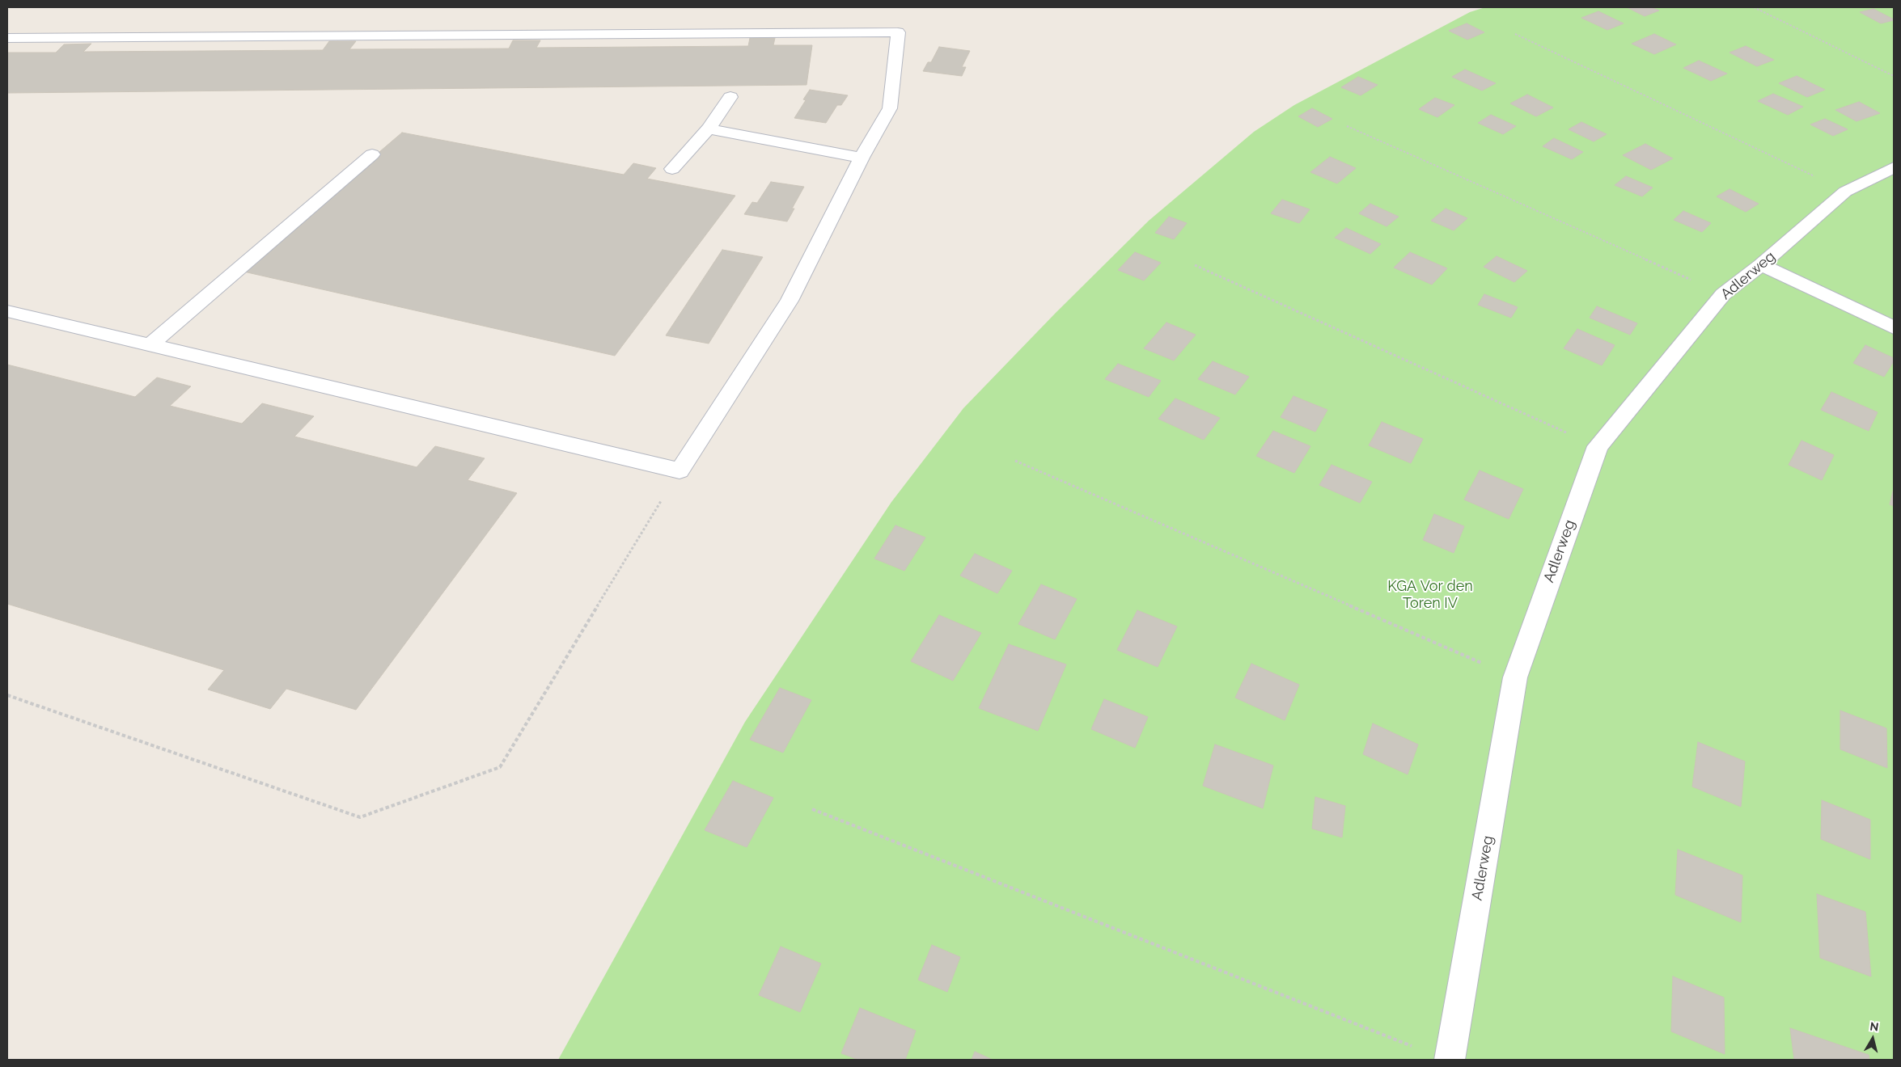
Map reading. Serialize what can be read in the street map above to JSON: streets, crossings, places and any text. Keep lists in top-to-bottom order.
{
  "streets": {
    "lane": ["Adlerweg"]
  },
  "parks": ["KGA Vor den Toren IV"],
  "north": "top"
}
